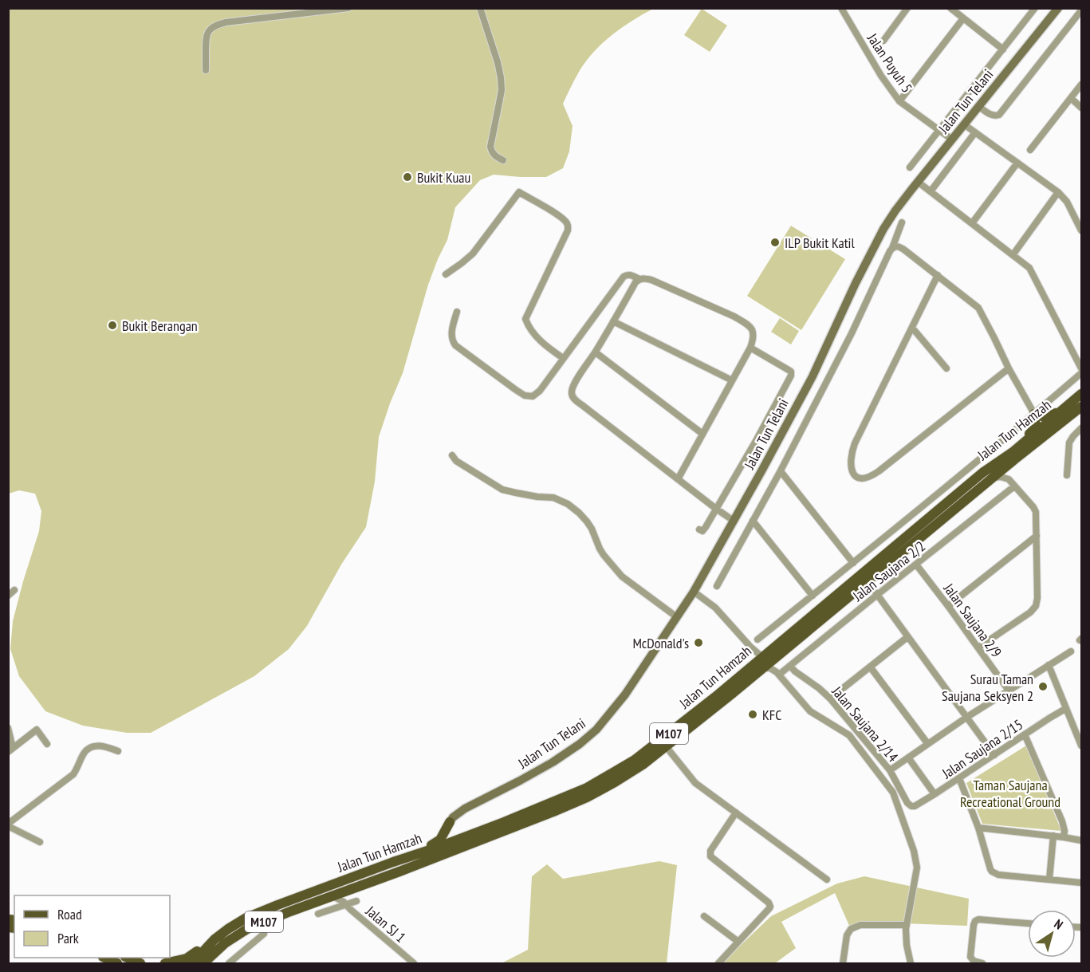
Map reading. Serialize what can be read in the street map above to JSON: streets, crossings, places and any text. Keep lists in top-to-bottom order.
{
  "streets": {
    "main road": ["Jalan Tun Hamzah", "M107"],
    "street": [
      "Jalan Puyuh 5",
      "Jalan Tun Telani",
      "Jalan Saujana 2/2",
      "Jalan Saujana 2/9",
      "Jalan Saujana 2/14",
      "Jalan Saujana 2/15",
      "Jalan SJ 1"
    ]
  },
  "crossings": [
    ["Jalan Puyuh 5", "Jalan Tun Telani"],
    ["Jalan Tun Hamzah", "Jalan SJ 1"],
    ["Jalan Saujana 2/2", "Jalan Saujana 2/9"],
    ["Jalan Saujana 2/2", "Jalan Saujana 2/14"],
    ["Jalan Saujana 2/14", "Jalan Saujana 2/15"]
  ],
  "parks": ["Taman Saujana Recreational Ground"],
  "places": [
    "Bukit Kuau",
    "ILP Bukit Katil",
    "Bukit Berangan",
    "McDonald's",
    "Surau Taman Saujana Seksyen 2",
    "KFC"
  ],
  "legend": ["Road", "Park"],
  "north": "top right"
}
